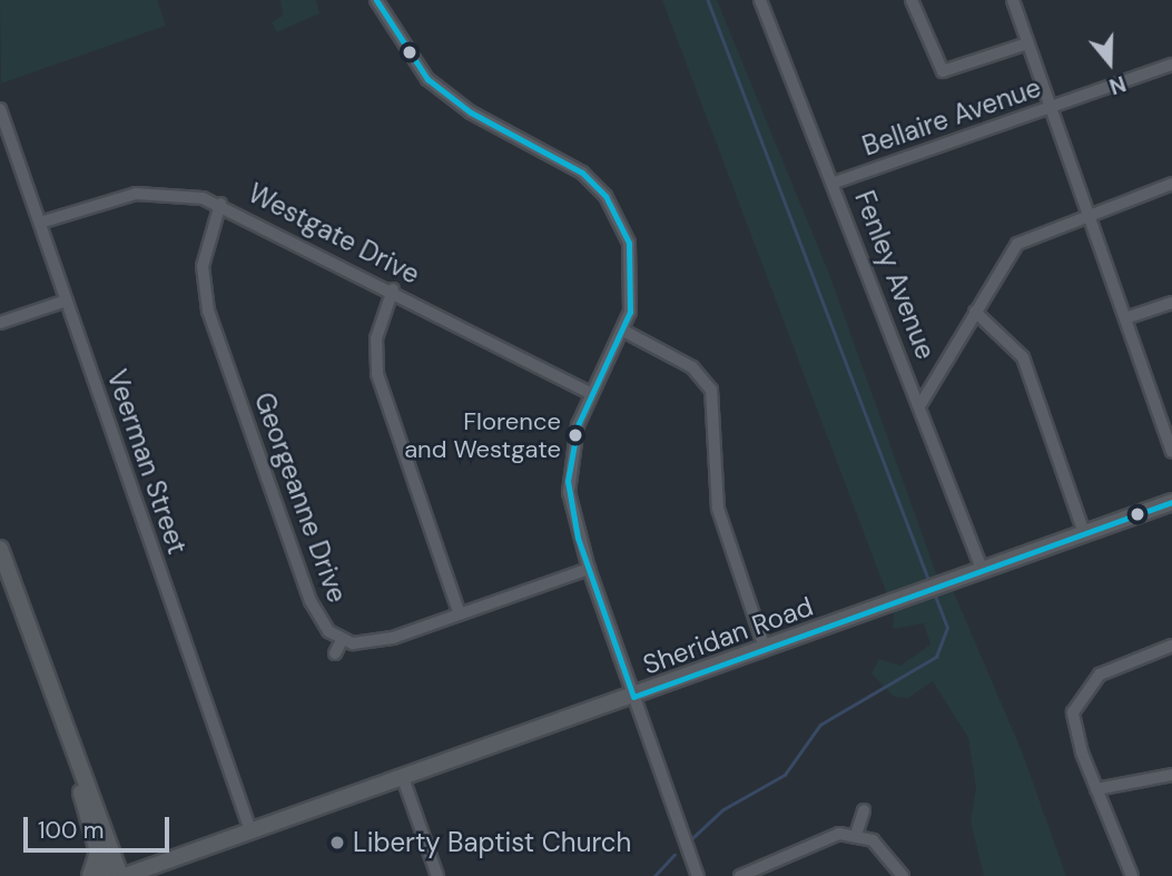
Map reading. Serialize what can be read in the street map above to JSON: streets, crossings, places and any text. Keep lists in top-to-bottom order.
{
  "streets": {
    "main road": ["Sheridan Road"],
    "street": [
      "Bellaire Avenue",
      "Westgate Drive",
      "Fenley Avenue",
      "Veerman Street",
      "Georgeanne Drive"
    ]
  },
  "crossings": [
    ["Bellaire Avenue", "Fenley Avenue"],
    ["Westgate Drive", "Veerman Street"],
    ["Westgate Drive", "Georgeanne Drive"],
    ["Fenley Avenue", "Sheridan Road"],
    ["Veerman Street", "Sheridan Road"]
  ],
  "places": ["Florence and Westgate", "Liberty Baptist Church"],
  "scale_bar": "100 m",
  "north": "bottom"
}
